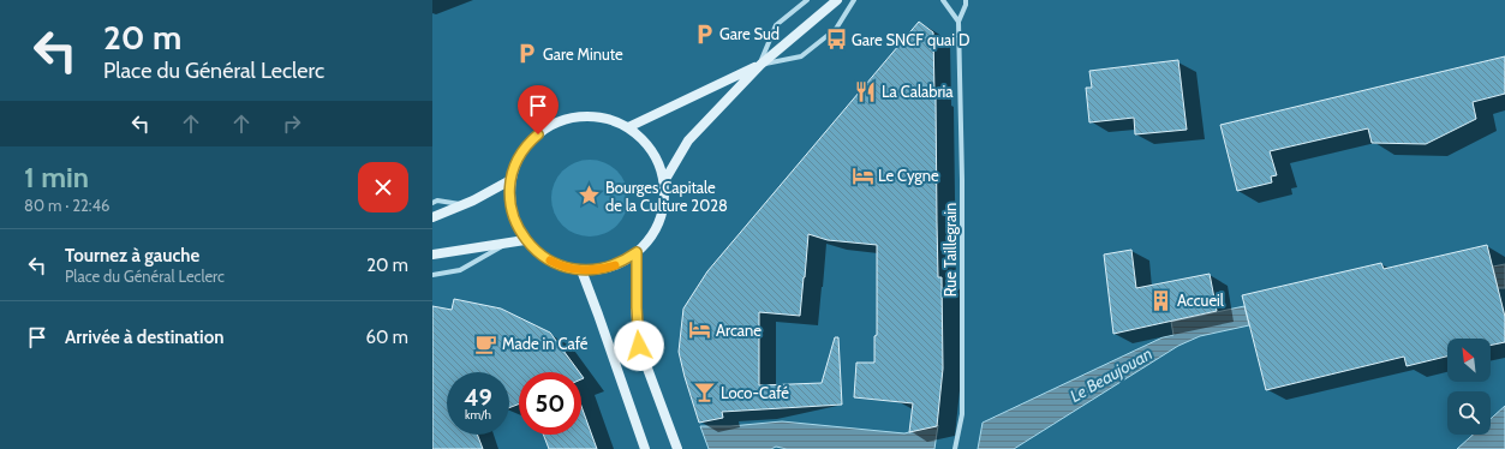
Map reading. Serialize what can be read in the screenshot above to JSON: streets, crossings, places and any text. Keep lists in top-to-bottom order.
{
  "streets": {
    "street": ["Rue Taillegrain"]
  },
  "water": ["Le Beaujouan"],
  "places": {
    "parking": ["Gare Sud", "Gare Minute"],
    "bus stop": ["Gare SNCF quai D"],
    "restaurant": ["La Calabria"],
    "hotel": ["Le Cygne", "Arcane"],
    "place": ["Bourges Capitale de la Culture 2028"],
    "building": ["Accueil"],
    "cafe": ["Made in Café"],
    "bar": ["Loco-Café"]
  },
  "north": "top left",
  "page": {
    "turn": ["20 m", "Place du Général Leclerc"],
    "heading": ["1 min", "80 m · 22:46"],
    "list": [
      {
        "name": "Tournez à gauche",
        "note": "Place du Général Leclerc",
        "value": "20 m"
      },
      {
        "name": "Arrivée à destination",
        "value": "60 m"
      }
    ],
    "speed": "49 km/h",
    "limit": "50"
  }
}
